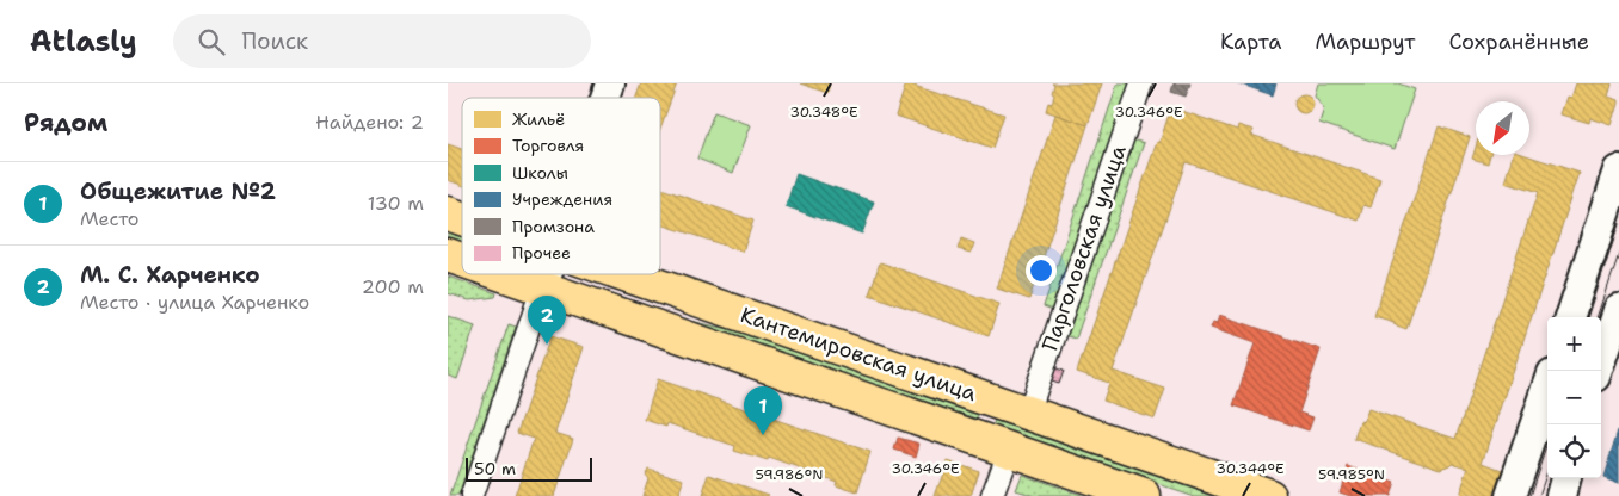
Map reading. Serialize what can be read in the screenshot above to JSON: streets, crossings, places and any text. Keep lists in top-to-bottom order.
{
  "streets": {
    "main road": ["Кантемировская улица"],
    "street": ["Парголовская улица"]
  },
  "crossings": [
    ["Парголовская улица", "Кантемировская улица"]
  ],
  "legend": [
    "Жильё",
    "Торговля",
    "Школы",
    "Учреждения",
    "Промзона",
    "Прочее"
  ],
  "scale_bar": "50 m",
  "north": "bottom left",
  "page": {
    "header": "Atlasly",
    "search": "Поиск",
    "nav": ["Карта", "Маршрут", "Сохранённые"],
    "heading": ["Рядом", "Найдено: 2"],
    "list": [
      {
        "mark": "1",
        "name": "Общежитие №2",
        "note": "Место",
        "value": "130 m"
      },
      {
        "mark": "2",
        "name": "М. С. Харченко",
        "note": "Место · улица Харченко",
        "value": "200 m"
      }
    ],
    "pins": ["2", "1"],
    "map_buttons": ["+", "−"],
    "scale": "50 m"
  },
  "coordinates": [
    "30.348°E",
    "30.346°E",
    "30.344°E",
    "59.986°N",
    "59.985°N"
  ]
}
